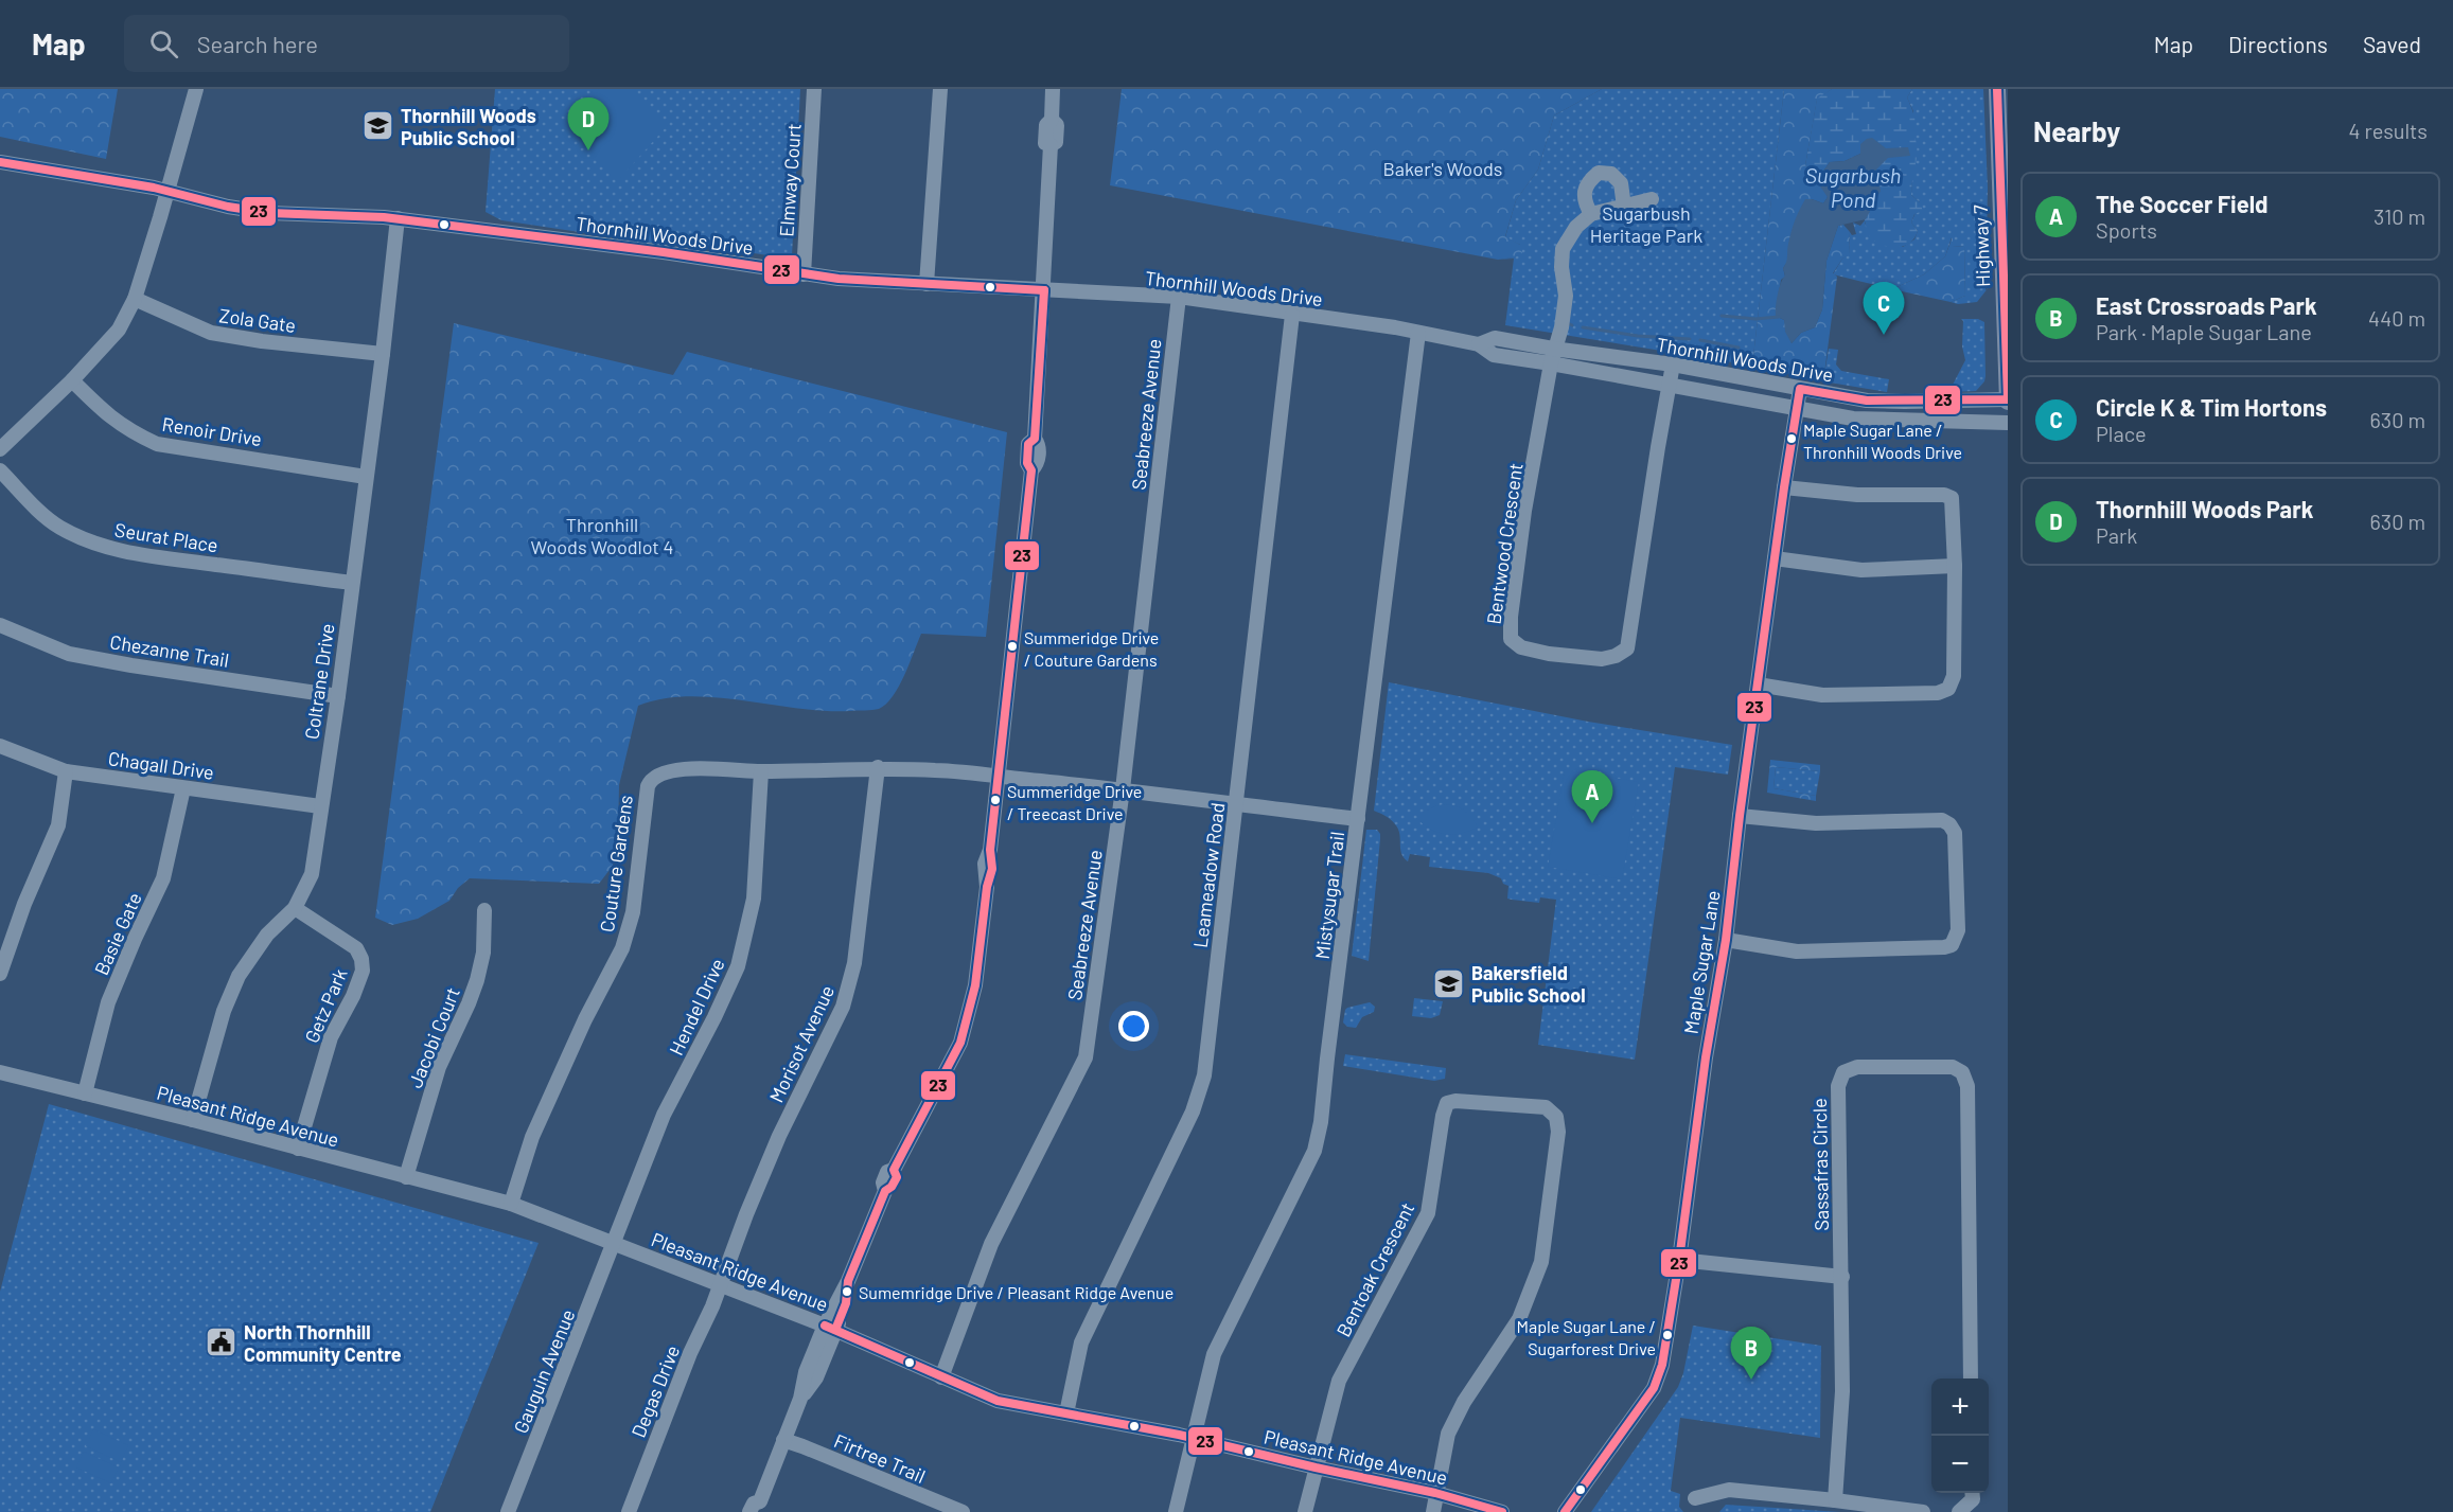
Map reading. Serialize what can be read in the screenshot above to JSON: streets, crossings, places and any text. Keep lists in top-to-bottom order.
{
  "streets": {
    "main road": ["Highway 7"],
    "street": [
      "Elmway Court",
      "Thornhill Woods Drive",
      "Zola Gate",
      "Seabreeze Avenue",
      "Renoir Drive",
      "Seurat Place",
      "Bentwood Crescent",
      "Chezanne Trail",
      "Coltrane Drive",
      "Chagall Drive",
      "Couture Gardens",
      "Leameadow Road",
      "Mistysugar Trail",
      "Basie Gate",
      "Maple Sugar Lane",
      "Getz Park",
      "Hendel Drive",
      "Jacobi Court",
      "Morisot Avenue",
      "Pleasant Ridge Avenue",
      "Sassafras Circle",
      "Bentoak Crescent",
      "Gauguin Avenue",
      "Degas Drive",
      "Firtree Trail"
    ]
  },
  "crossings": [
    ["Elmway Court", "Thornhill Woods Drive"],
    ["Thornhill Woods Drive", "Highway 7"],
    ["Thornhill Woods Drive", "Seabreeze Avenue"],
    ["Thornhill Woods Drive", "Bentwood Crescent"],
    ["Thornhill Woods Drive", "Coltrane Drive"],
    ["Thornhill Woods Drive", "Leameadow Road"],
    ["Thornhill Woods Drive", "Mistysugar Trail"],
    ["Thornhill Woods Drive", "Maple Sugar Lane"],
    ["Zola Gate", "Coltrane Drive"],
    ["Seabreeze Avenue", "Couture Gardens"],
    ["Seabreeze Avenue", "Pleasant Ridge Avenue"],
    ["Renoir Drive", "Coltrane Drive"],
    ["Seurat Place", "Coltrane Drive"],
    ["Chezanne Trail", "Coltrane Drive"],
    ["Coltrane Drive", "Chagall Drive"],
    ["Coltrane Drive", "Getz Park"],
    ["Coltrane Drive", "Pleasant Ridge Avenue"],
    ["Chagall Drive", "Basie Gate"],
    ["Couture Gardens", "Leameadow Road"],
    ["Couture Gardens", "Mistysugar Trail"],
    ["Couture Gardens", "Hendel Drive"],
    ["Couture Gardens", "Morisot Avenue"],
    ["Couture Gardens", "Pleasant Ridge Avenue"],
    ["Leameadow Road", "Pleasant Ridge Avenue"],
    ["Mistysugar Trail", "Pleasant Ridge Avenue"],
    ["Basie Gate", "Pleasant Ridge Avenue"],
    ["Getz Park", "Pleasant Ridge Avenue"],
    ["Hendel Drive", "Pleasant Ridge Avenue"],
    ["Hendel Drive", "Gauguin Avenue"],
    ["Jacobi Court", "Pleasant Ridge Avenue"],
    ["Morisot Avenue", "Pleasant Ridge Avenue"],
    ["Morisot Avenue", "Degas Drive"],
    ["Pleasant Ridge Avenue", "Bentoak Crescent"],
    ["Pleasant Ridge Avenue", "Gauguin Avenue"],
    ["Pleasant Ridge Avenue", "Degas Drive"]
  ],
  "water": ["Sugarbush Pond"],
  "parks": ["Baker's Woods", "Sugarbush Heritage Park", "Thronhill Woods Woodlot 4"],
  "places": {
    "school or university": ["Thornhill Woods Public School", "Bakersfield Public School"],
    "other": [
      "Maple Sugar Lane / Thronhill Woods Drive",
      "Summeridge Drive / Couture Gardens",
      "Summeridge Drive / Treecast Drive",
      "Sumemridge Drive / Pleasant Ridge Avenue",
      "Maple Sugar Lane / Sugarforest Drive"
    ],
    "public building": ["North Thornhill Community Centre"]
  },
  "lines": ["transit line 23"],
  "page": {
    "header": "Map",
    "search": "Search here",
    "nav": ["Map", "Directions", "Saved"],
    "heading": ["Nearby", "4 results"],
    "pins": [
      "D",
      "C",
      "A",
      "B"
    ],
    "list": [
      {
        "mark": "A",
        "name": "The Soccer Field",
        "note": "Sports",
        "value": "310 m"
      },
      {
        "mark": "B",
        "name": "East Crossroads Park",
        "note": "Park · Maple Sugar Lane",
        "value": "440 m"
      },
      {
        "mark": "C",
        "name": "Circle K & Tim Hortons",
        "note": "Place",
        "value": "630 m"
      },
      {
        "mark": "D",
        "name": "Thornhill Woods Park",
        "note": "Park",
        "value": "630 m"
      }
    ],
    "map_buttons": ["+", "−"]
  }
}
